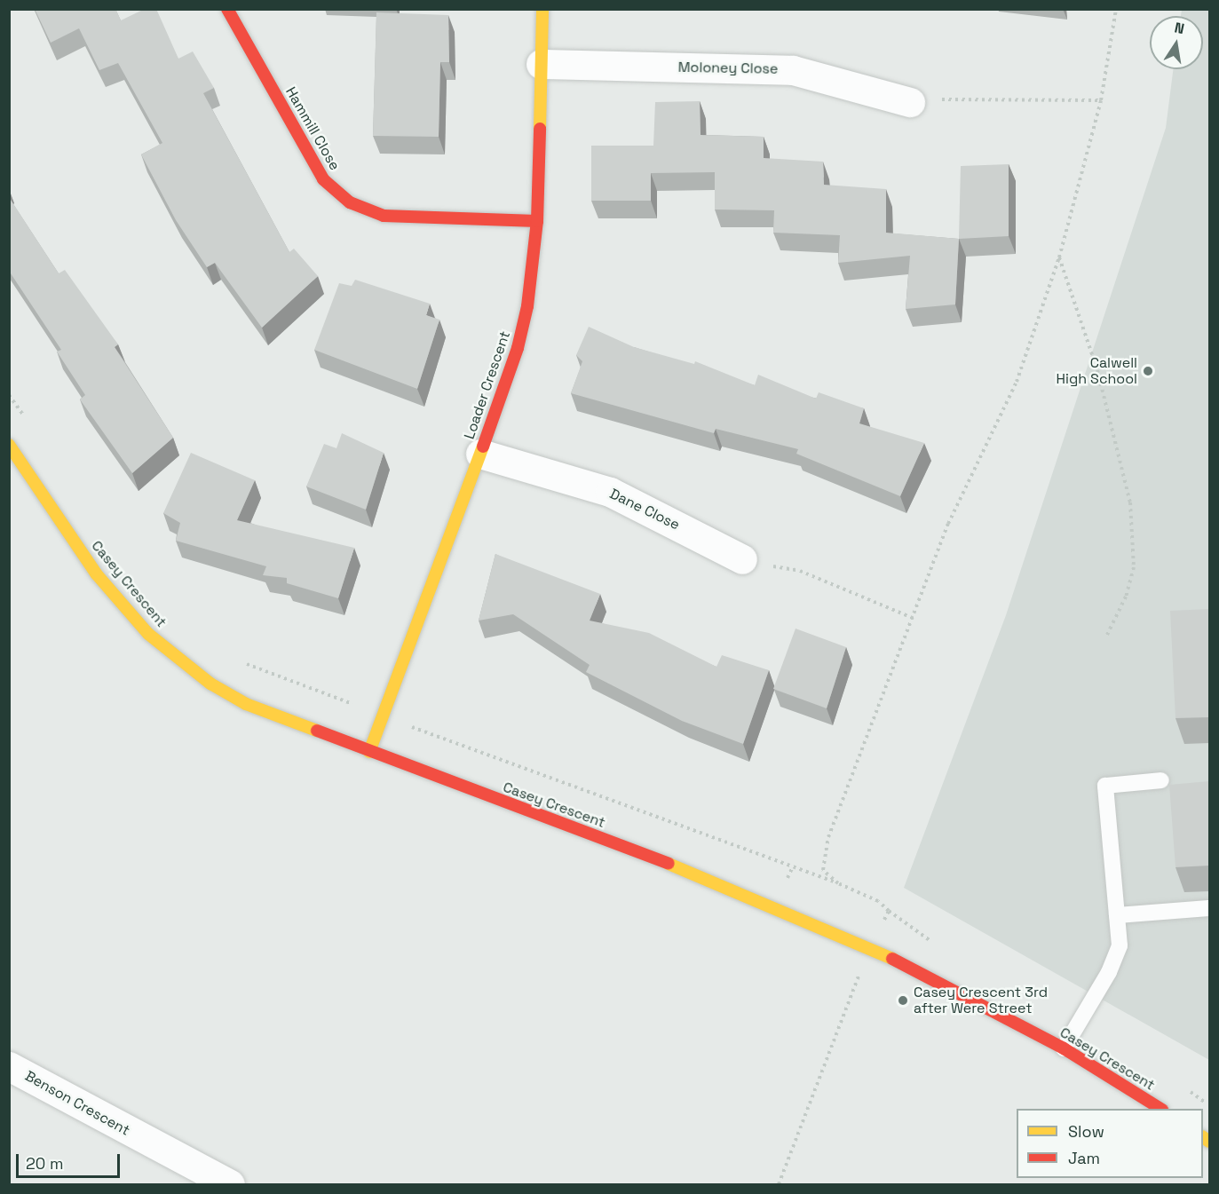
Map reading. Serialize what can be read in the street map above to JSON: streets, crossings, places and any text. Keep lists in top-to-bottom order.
{
  "streets": {
    "street": [
      "Moloney Close",
      "Hammill Close",
      "Loader Crescent",
      "Dane Close",
      "Casey Crescent",
      "Benson Crescent"
    ]
  },
  "crossings": [
    ["Moloney Close", "Loader Crescent"],
    ["Hammill Close", "Loader Crescent"],
    ["Loader Crescent", "Dane Close"],
    ["Loader Crescent", "Casey Crescent"]
  ],
  "places": ["Calwell High School", "Casey Crescent 3rd after Were Street"],
  "legend": ["Slow", "Jam"],
  "scale_bar": "20 m",
  "north": "top"
}
